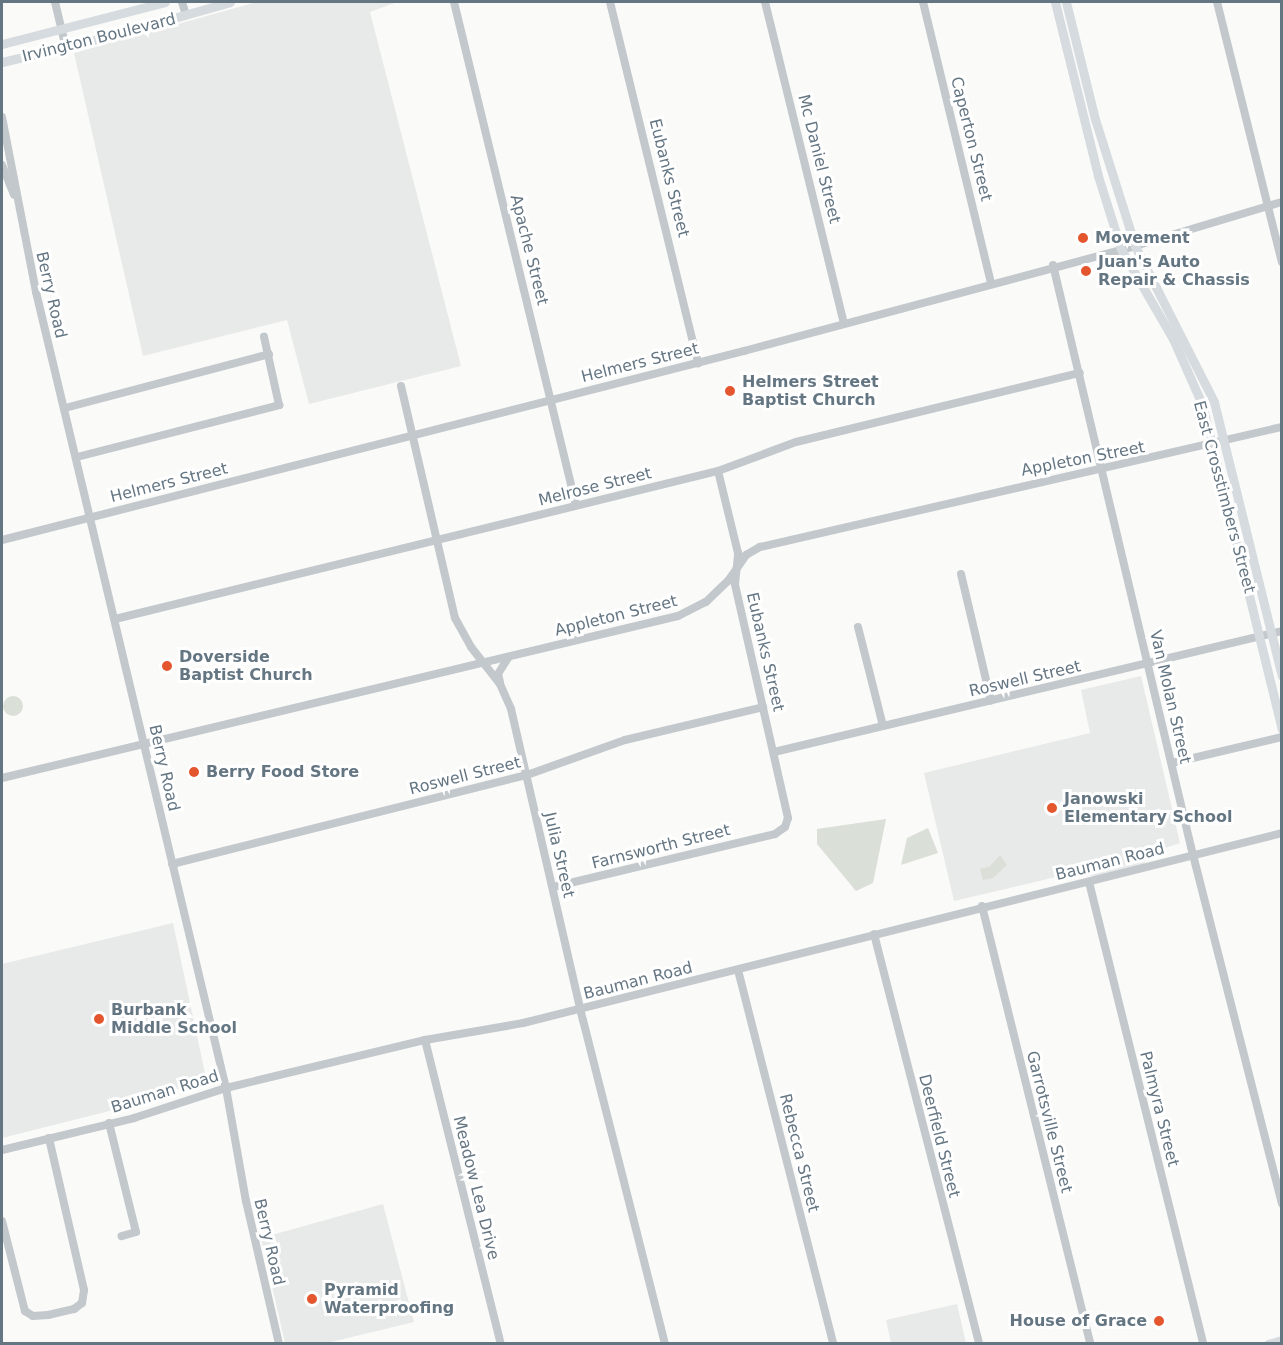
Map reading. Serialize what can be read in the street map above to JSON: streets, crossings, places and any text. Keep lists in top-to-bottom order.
{
  "streets": {
    "main road": ["Irvington Boulevard", "East Crosstimbers Street"],
    "street": [
      "Caperton Street",
      "Mc Daniel Street",
      "Eubanks Street",
      "Apache Street",
      "Berry Road",
      "Helmers Street",
      "Appleton Street",
      "Melrose Street",
      "Roswell Street",
      "Van Molan Street",
      "Farnsworth Street",
      "Julia Street",
      "Bauman Road",
      "Palmyra Street",
      "Garrotsville Street",
      "Deerfield Street",
      "Rebecca Street",
      "Meadow Lea Drive"
    ]
  },
  "crossings": [
    ["Caperton Street", "Helmers Street"],
    ["Mc Daniel Street", "Helmers Street"],
    ["Eubanks Street", "Helmers Street"],
    ["Eubanks Street", "Appleton Street"],
    ["Eubanks Street", "Roswell Street"],
    ["Eubanks Street", "Farnsworth Street"],
    ["Apache Street", "Helmers Street"],
    ["Apache Street", "Melrose Street"],
    ["Berry Road", "Helmers Street"],
    ["Berry Road", "Appleton Street"],
    ["Berry Road", "Melrose Street"],
    ["Berry Road", "Roswell Street"],
    ["Berry Road", "Bauman Road"],
    ["Helmers Street", "East Crosstimbers Street"],
    ["Helmers Street", "Van Molan Street"],
    ["Helmers Street", "Julia Street"],
    ["Appleton Street", "East Crosstimbers Street"],
    ["Appleton Street", "Van Molan Street"],
    ["Appleton Street", "Julia Street"],
    ["Melrose Street", "Van Molan Street"],
    ["Melrose Street", "Julia Street"],
    ["East Crosstimbers Street", "Roswell Street"],
    ["Roswell Street", "Van Molan Street"],
    ["Roswell Street", "Julia Street"],
    ["Van Molan Street", "Bauman Road"],
    ["Farnsworth Street", "Julia Street"],
    ["Julia Street", "Bauman Road"],
    ["Bauman Road", "Palmyra Street"],
    ["Bauman Road", "Garrotsville Street"],
    ["Bauman Road", "Deerfield Street"],
    ["Bauman Road", "Rebecca Street"],
    ["Bauman Road", "Meadow Lea Drive"]
  ],
  "places": [
    "Movement",
    "Juan's Auto Repair & Chassis",
    "Helmers Street Baptist Church",
    "Doverside Baptist Church",
    "Berry Food Store",
    "Janowski Elementary School",
    "Burbank Middle School",
    "Pyramid Waterproofing",
    "House of Grace"
  ]
}
